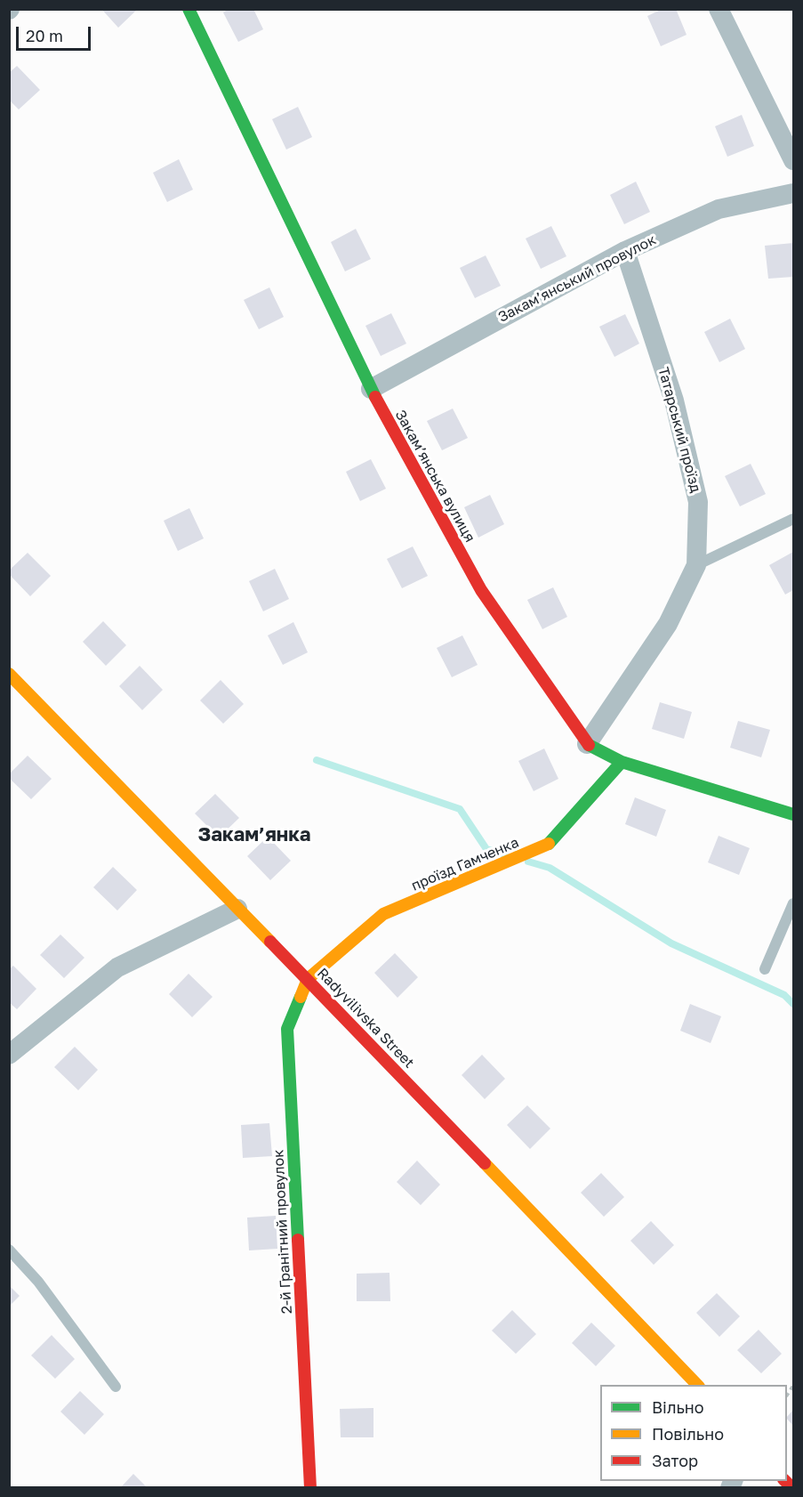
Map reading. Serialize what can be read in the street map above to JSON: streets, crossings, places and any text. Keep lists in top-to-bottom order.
{
  "streets": {
    "street": [
      "Закамʼянський провулок",
      "Татарський проїзд",
      "Закамʼянська вулиця",
      "проїзд Гамченка",
      "Radyvilivska Street",
      "2-й Гранітний провулок"
    ]
  },
  "crossings": [
    ["Закамʼянський провулок", "Татарський проїзд"],
    ["Закамʼянський провулок", "Закамʼянська вулиця"],
    ["Татарський проїзд", "Закамʼянська вулиця"],
    ["Закамʼянська вулиця", "проїзд Гамченка"],
    ["проїзд Гамченка", "Radyvilivska Street"],
    ["проїзд Гамченка", "2-й Гранітний провулок"],
    ["Radyvilivska Street", "2-й Гранітний провулок"]
  ],
  "districts": ["Закам’янка"],
  "legend": ["Вільно", "Повільно", "Затор"],
  "scale_bar": "20 m"
}
